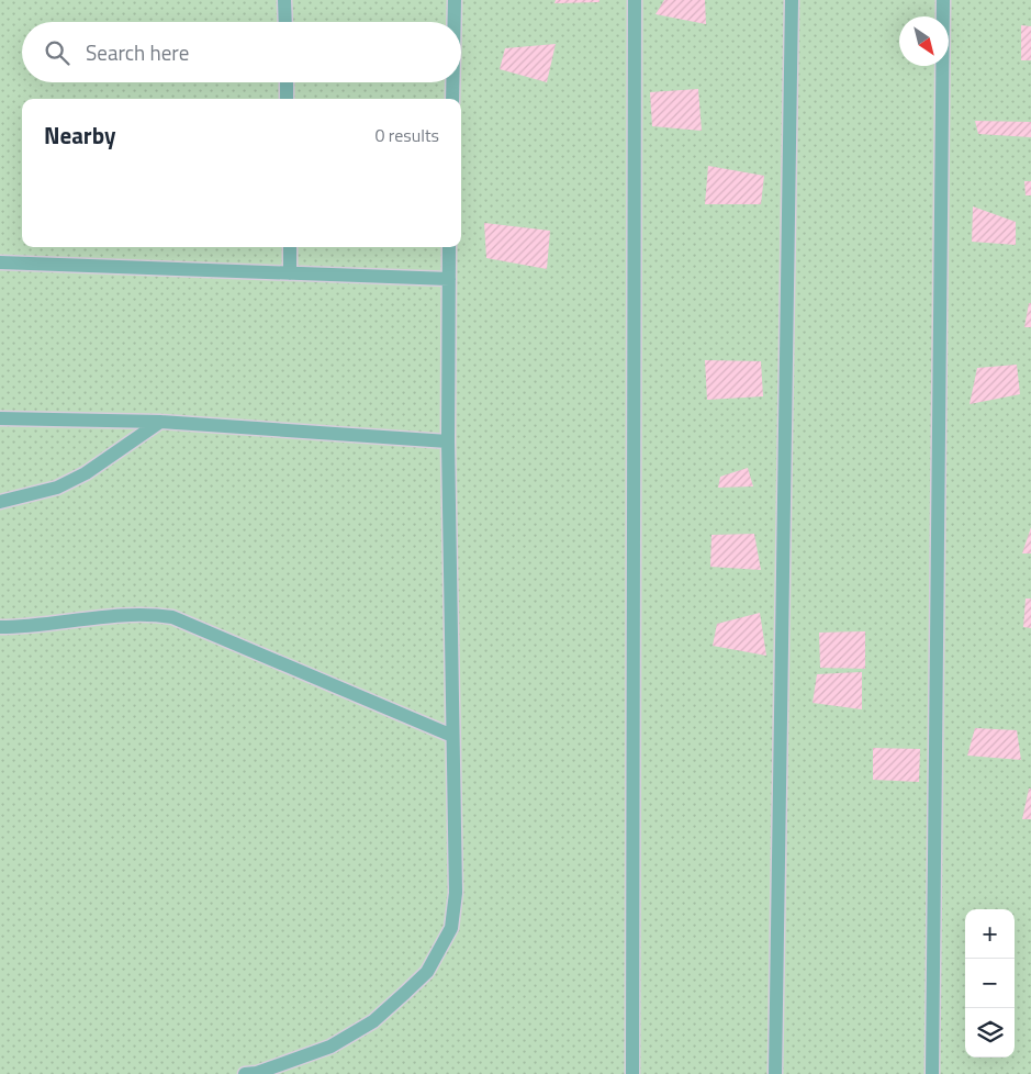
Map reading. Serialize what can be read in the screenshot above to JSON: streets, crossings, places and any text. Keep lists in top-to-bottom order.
{
  "north": "bottom right",
  "page": {
    "search": "Search here",
    "heading": ["Nearby", "0 results"],
    "map_buttons": ["+", "−"]
  }
}
